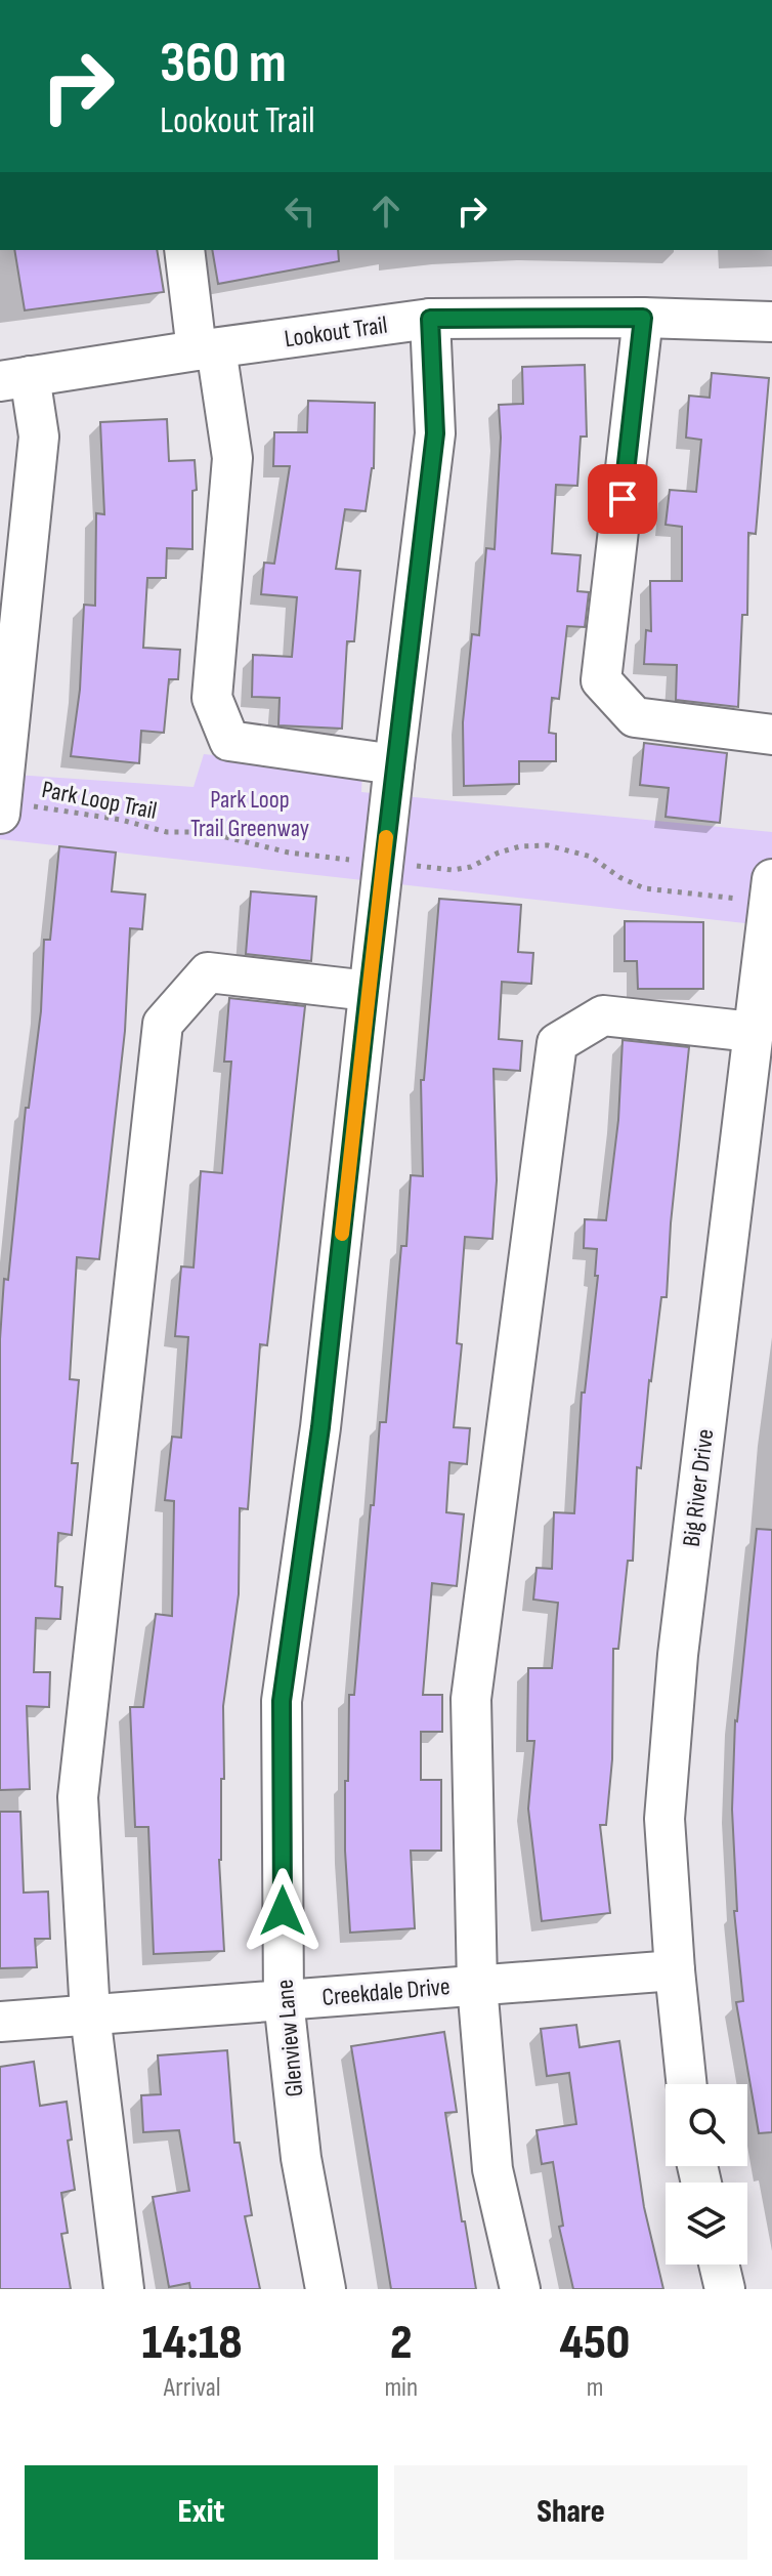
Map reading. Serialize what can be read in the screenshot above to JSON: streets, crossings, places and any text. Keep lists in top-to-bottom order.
{
  "streets": {
    "street": [
      "Lookout Trail",
      "Big River Drive",
      "Creekdale Drive",
      "Glenview Lane"
    ],
    "path": ["Park Loop Trail"]
  },
  "crossings": [
    ["Lookout Trail", "Glenview Lane"],
    ["Big River Drive", "Creekdale Drive"],
    ["Creekdale Drive", "Glenview Lane"]
  ],
  "parks": ["Park Loop Trail Greenway"],
  "page": {
    "turn": ["360 m", "Lookout Trail"],
    "eta": [
      "14:18",
      "Arrival",
      "2",
      "min",
      "450",
      "m"
    ],
    "buttons": ["Exit", "Share"]
  }
}
